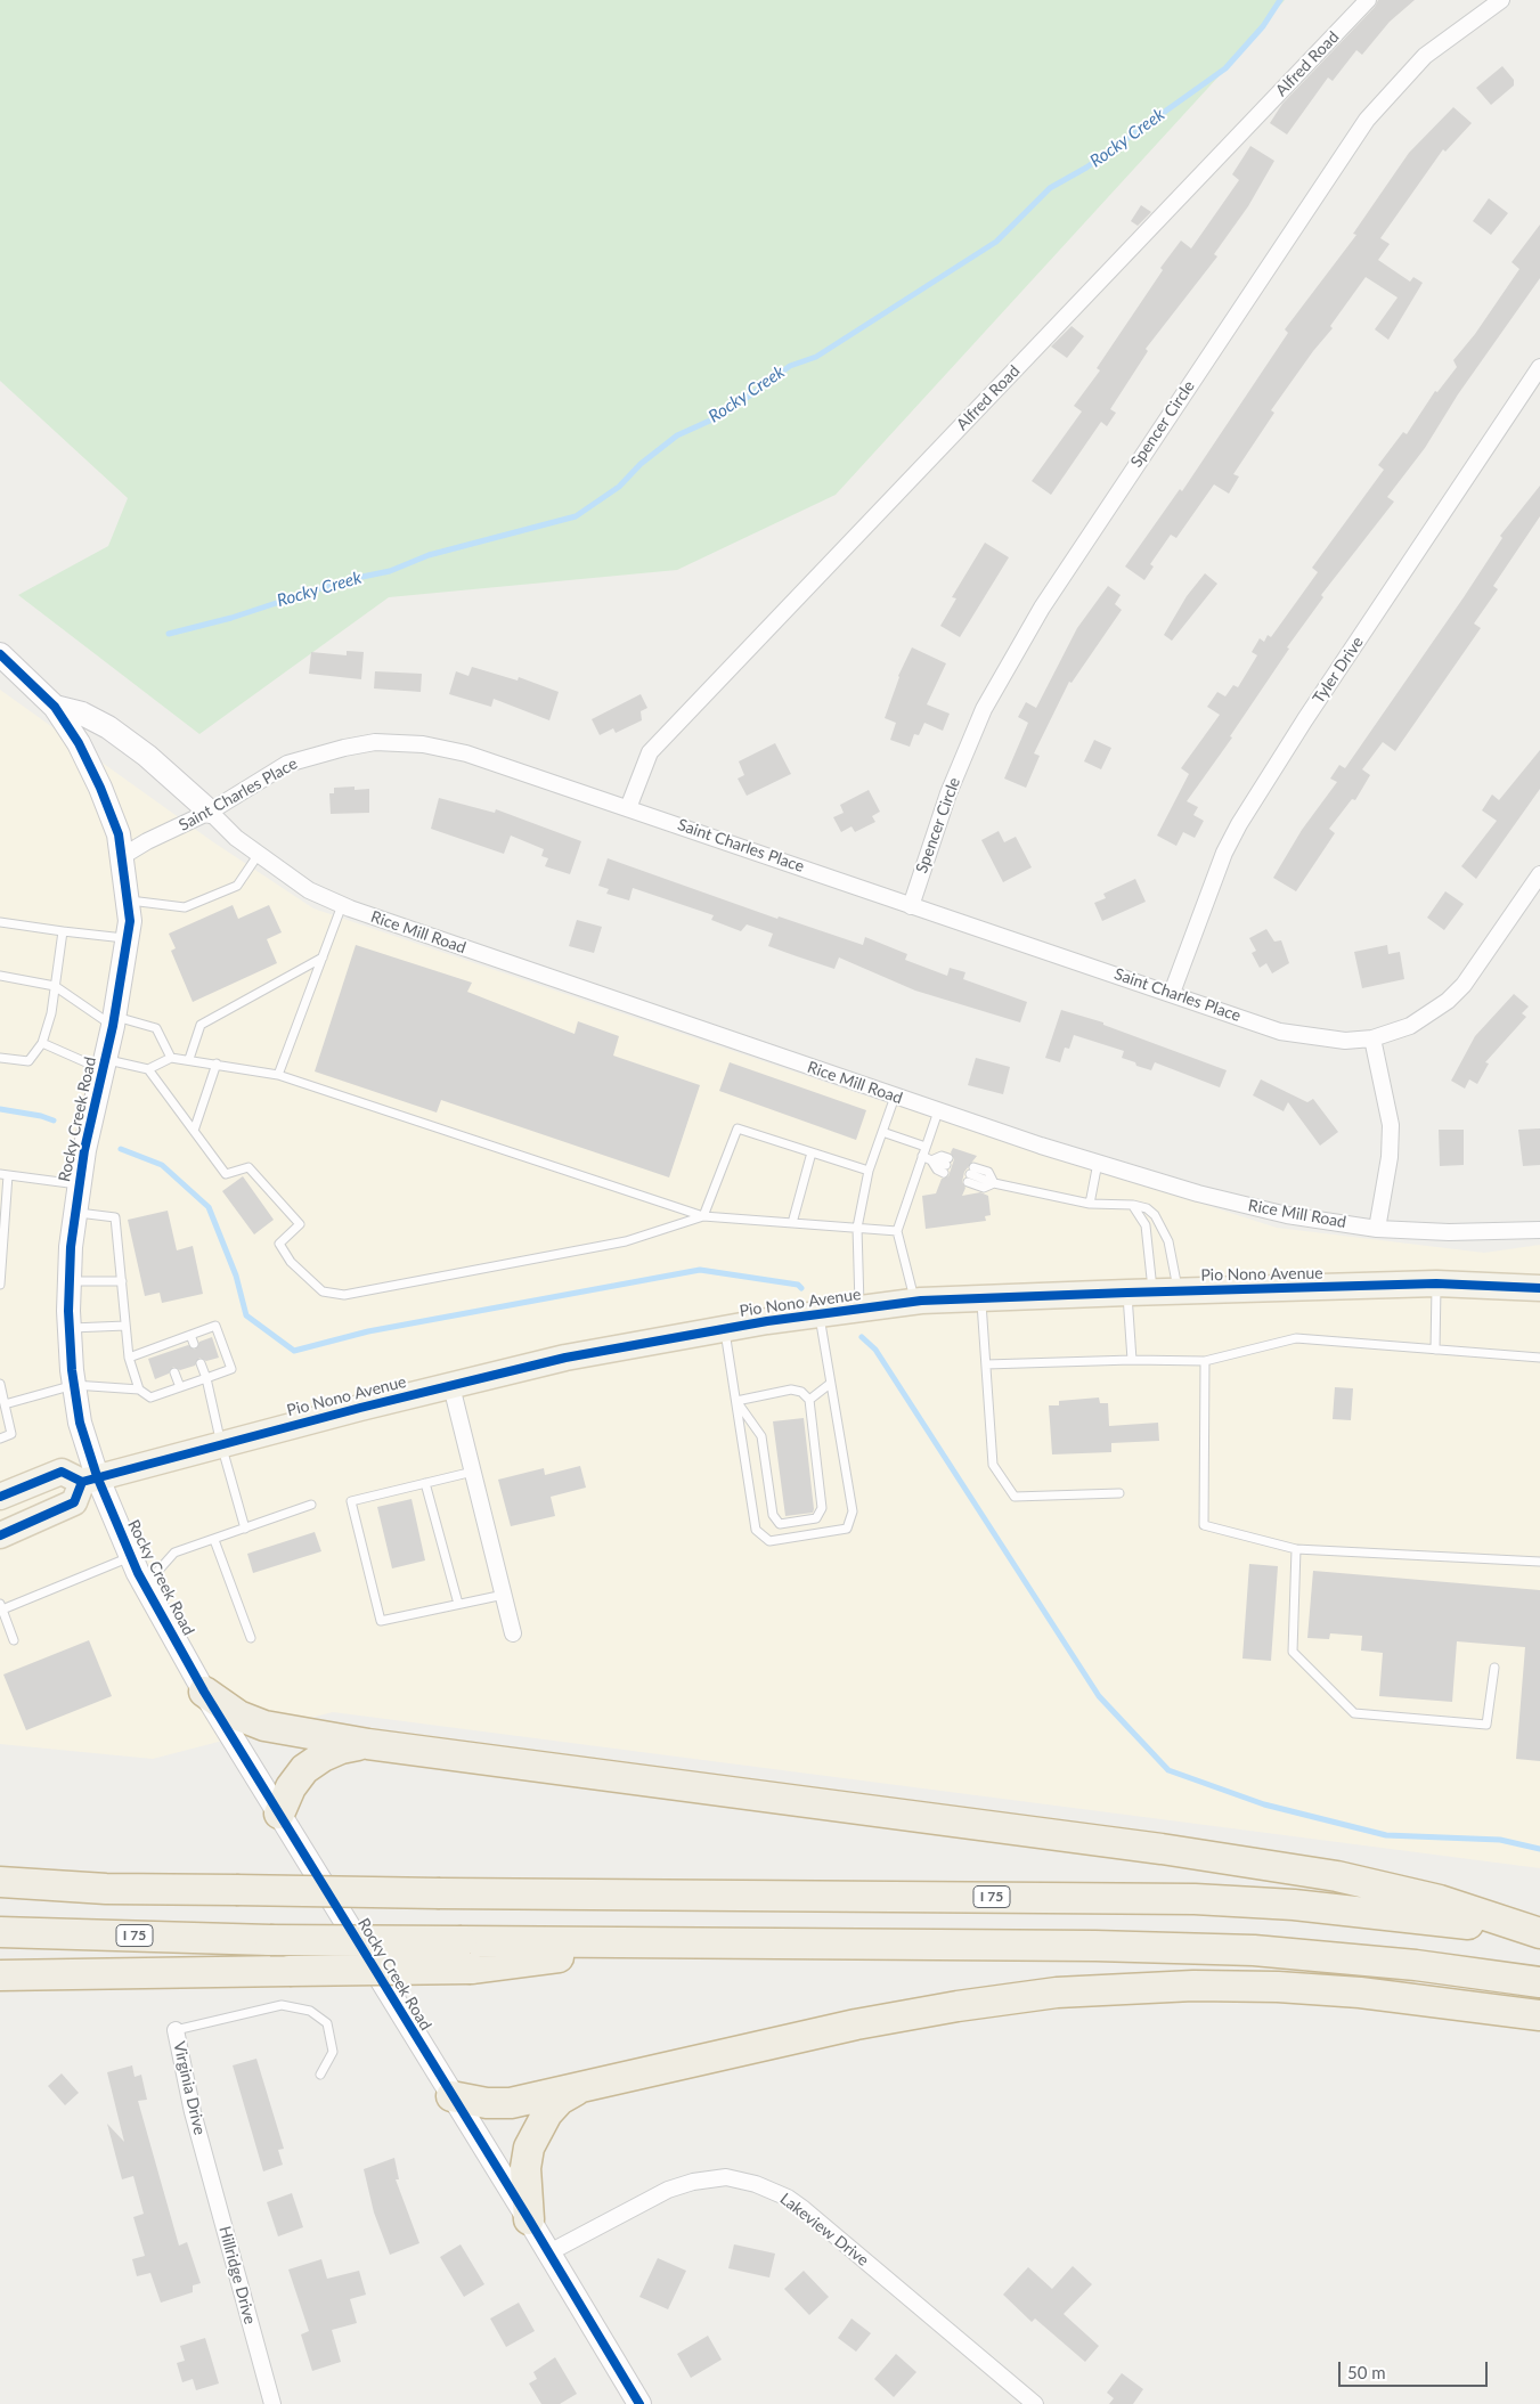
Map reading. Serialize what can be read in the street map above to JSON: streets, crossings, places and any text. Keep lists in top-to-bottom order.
{
  "streets": {
    "highway": ["I 75"],
    "main road": ["Pio Nono Avenue"],
    "street": [
      "Alfred Road",
      "Spencer Circle",
      "Tyler Drive",
      "Saint Charles Place",
      "Rice Mill Road",
      "Rocky Creek Road",
      "Virginia Drive",
      "Lakeview Drive",
      "Hillridge Drive"
    ]
  },
  "crossings": [
    ["Alfred Road", "Saint Charles Place"],
    ["Spencer Circle", "Saint Charles Place"],
    ["Tyler Drive", "Saint Charles Place"],
    ["Saint Charles Place", "Rice Mill Road"],
    ["Saint Charles Place", "Rocky Creek Road"],
    ["Rocky Creek Road", "Pio Nono Avenue"],
    ["Rocky Creek Road", "Lakeview Drive"],
    ["Virginia Drive", "Hillridge Drive"]
  ],
  "water": ["Rocky Creek"],
  "scale_bar": "50 m"
}
